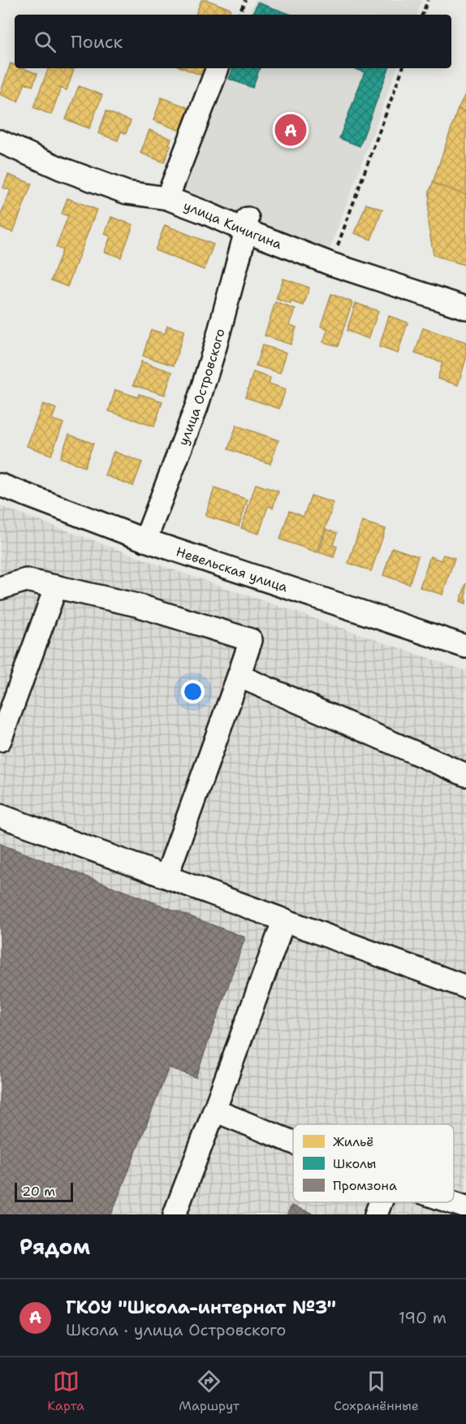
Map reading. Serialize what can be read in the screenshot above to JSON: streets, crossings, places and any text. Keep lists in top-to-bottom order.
{
  "streets": {
    "street": ["улица Кичигина", "улица Островского", "Невельская улица"]
  },
  "crossings": [
    ["улица Кичигина", "улица Островского"],
    ["улица Островского", "Невельская улица"]
  ],
  "legend": ["Жильё", "Школы", "Промзона"],
  "scale_bar": "20 m",
  "page": {
    "search": "Поиск",
    "pins": "A",
    "scale": "20 m",
    "heading": "Рядом",
    "list": [
      {
        "mark": "A",
        "name": "ГКОУ \"Школа-интернат №3\"",
        "note": "Школа · улица Островского",
        "value": "190 m"
      }
    ],
    "nav": ["Карта", "Маршрут", "Сохранённые"]
  }
}
